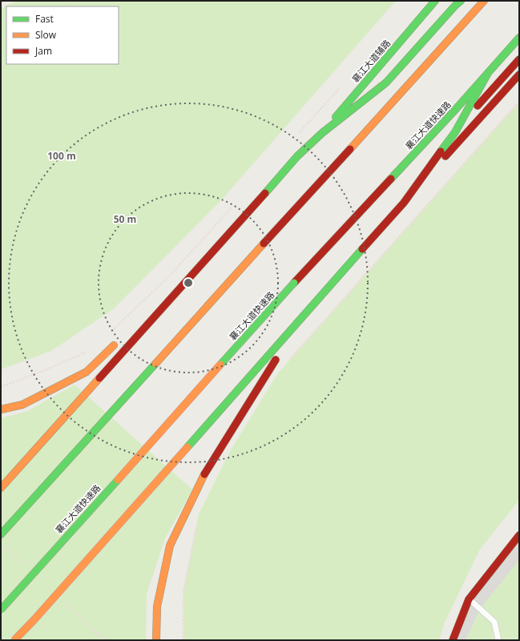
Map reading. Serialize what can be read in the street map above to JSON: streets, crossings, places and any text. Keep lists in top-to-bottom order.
{
  "streets": {
    "main road": ["襄江大道辅路", "襄江大道快速路"]
  },
  "legend": ["Fast", "Slow", "Jam"],
  "rings": ["100 m", "50 m"]
}
